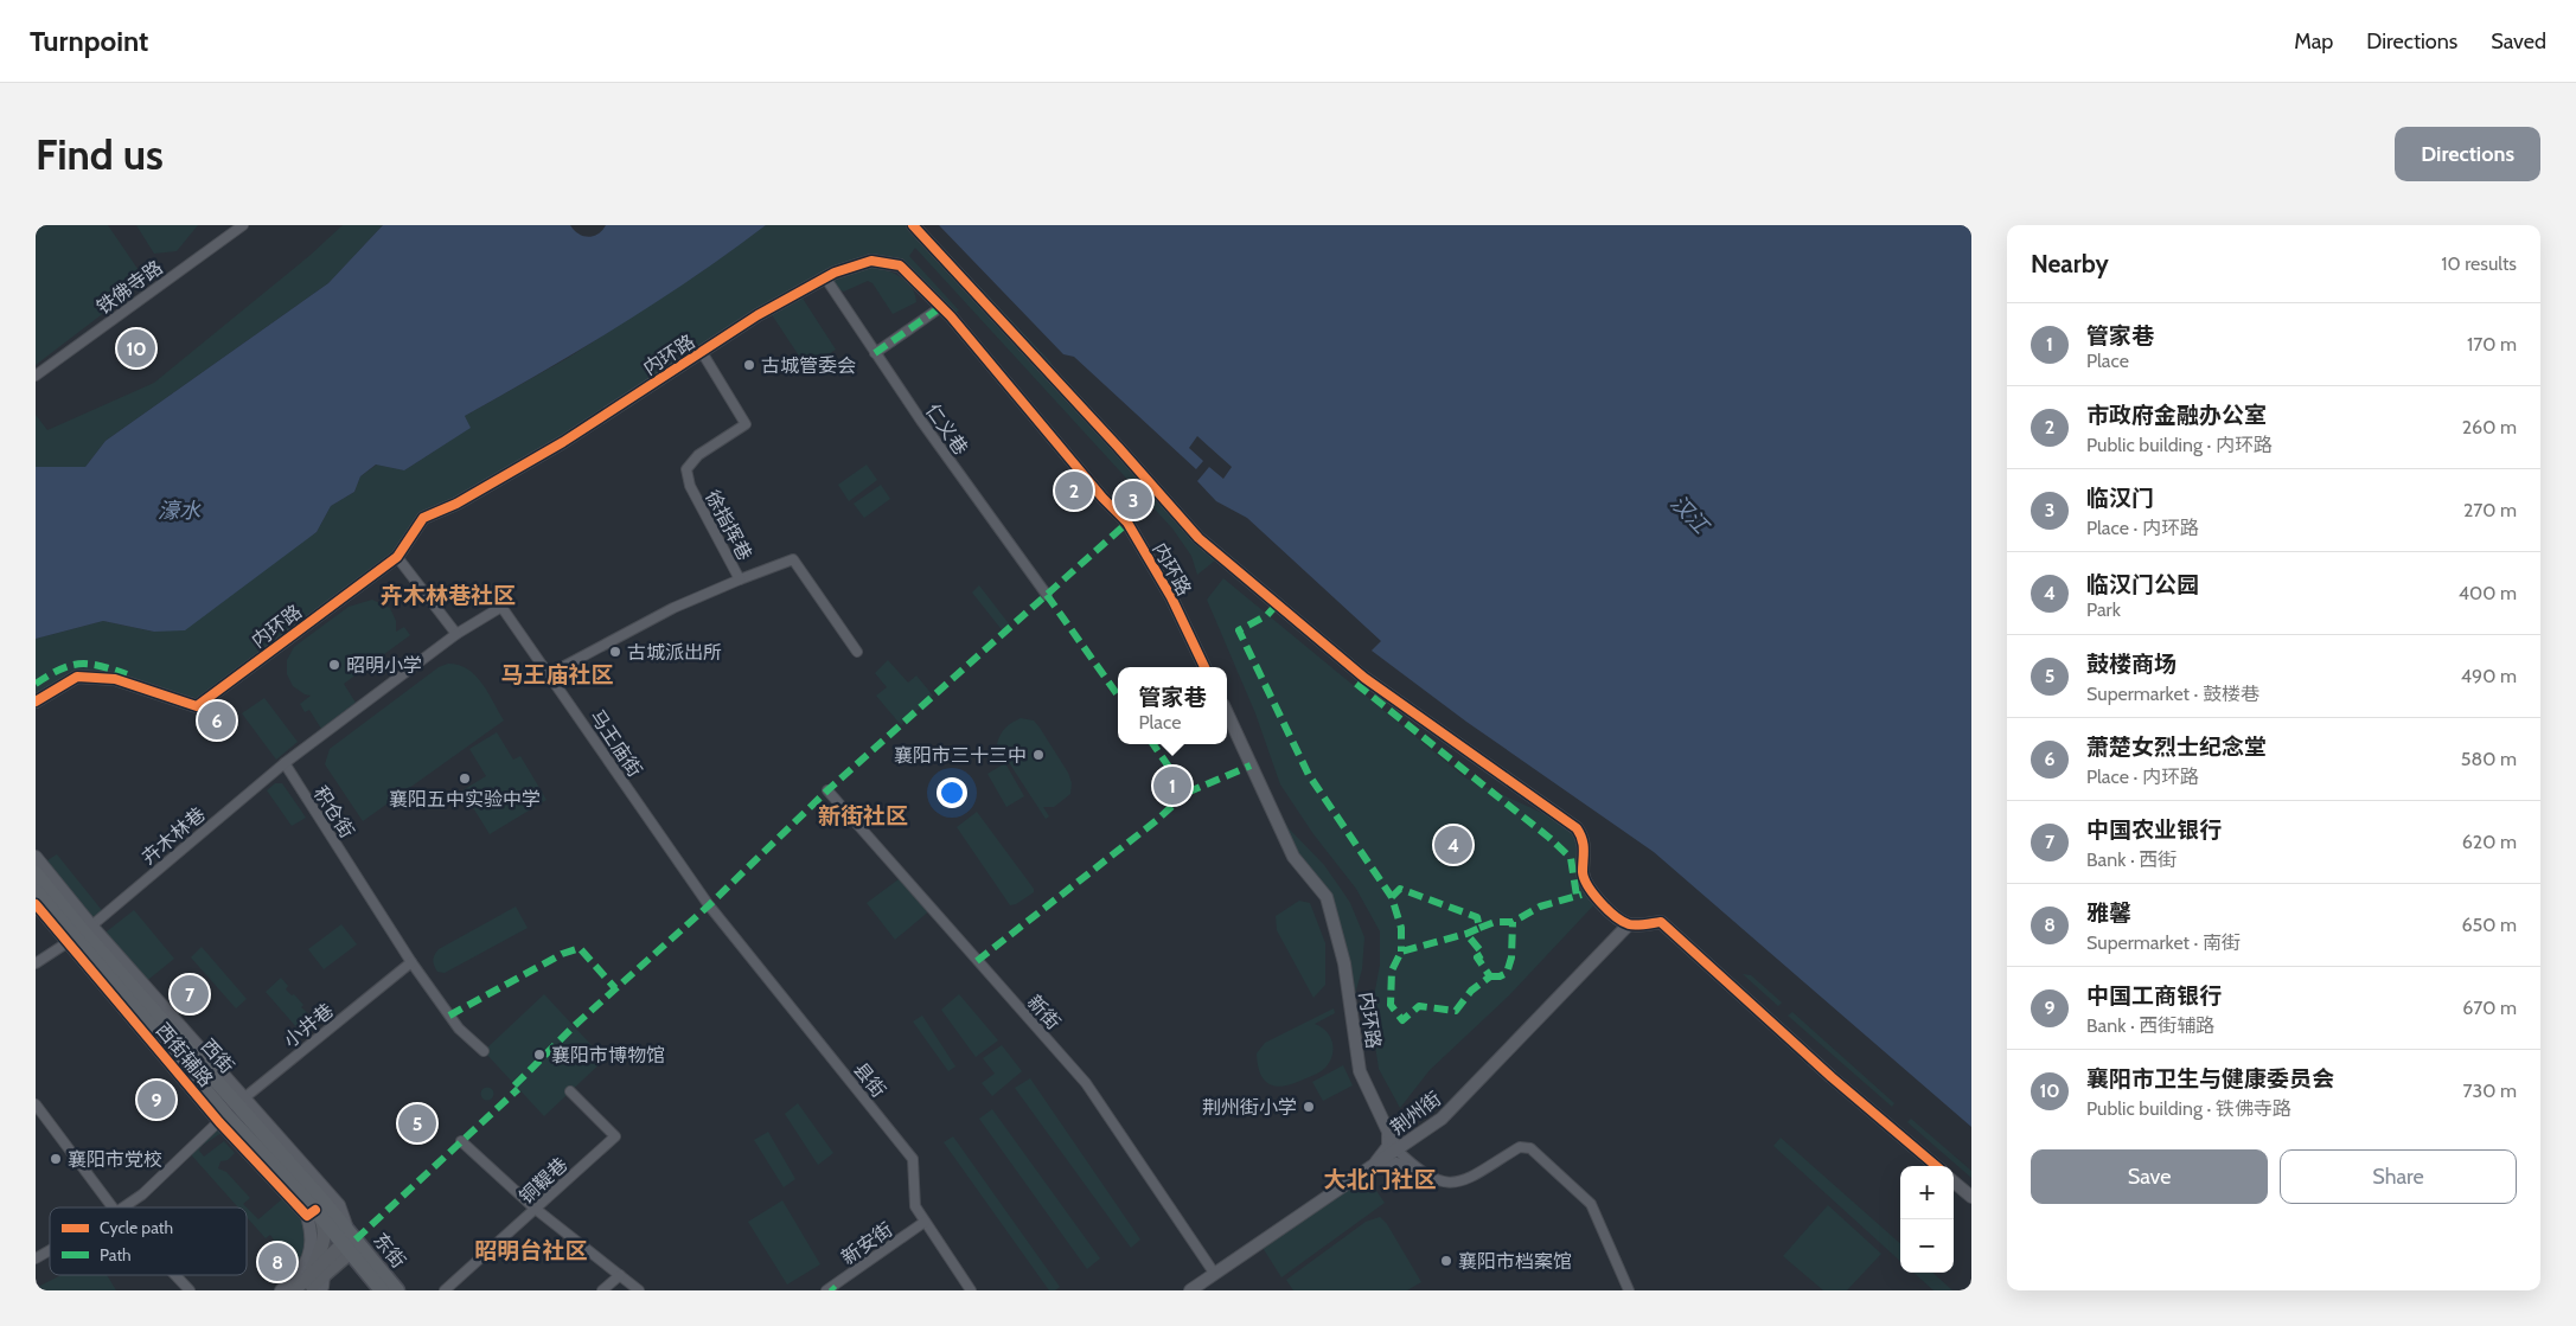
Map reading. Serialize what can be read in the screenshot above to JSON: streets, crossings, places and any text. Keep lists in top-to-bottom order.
{
  "streets": {
    "main road": ["西街", "东街"],
    "street": [
      "铁佛寺路",
      "内环路",
      "仁义巷",
      "徐指挥巷",
      "马王庙街",
      "积仓街",
      "卉木林巷",
      "新街",
      "小井巷",
      "县街",
      "荆州街",
      "铜鞮巷",
      "新安街"
    ],
    "cycle path": ["西街辅路"]
  },
  "crossings": [
    ["内环路", "仁义巷"],
    ["内环路", "徐指挥巷"],
    ["内环路", "荆州街"],
    ["徐指挥巷", "马王庙街"],
    ["马王庙街", "县街"],
    ["积仓街", "卉木林巷"],
    ["积仓街", "小井巷"],
    ["卉木林巷", "西街"],
    ["新街", "荆州街"],
    ["小井巷", "西街"],
    ["西街", "东街"],
    ["县街", "新安街"]
  ],
  "districts": [
    "卉木林巷社区",
    "马王庙社区",
    "新街社区",
    "大北门社区",
    "昭明台社区"
  ],
  "water": ["濠水", "汉江"],
  "places": [
    "古城管委会",
    "古城派出所",
    "昭明小学",
    "襄阳市三十三中",
    "襄阳五中实验中学",
    "襄阳市博物馆",
    "荆州街小学",
    "襄阳市党校",
    "襄阳市档案馆"
  ],
  "legend": ["Cycle path", "Path"],
  "page": {
    "header": "Turnpoint",
    "nav": ["Map", "Directions", "Saved"],
    "buttons": [
      "Directions",
      ["Save", "Share"]
    ],
    "title": "Find us",
    "heading": ["Nearby", "10 results"],
    "list": [
      {
        "mark": "1",
        "name": "管家巷",
        "note": "Place",
        "value": "170 m"
      },
      {
        "mark": "2",
        "name": "市政府金融办公室",
        "note": "Public building · 内环路",
        "value": "260 m"
      },
      {
        "mark": "3",
        "name": "临汉门",
        "note": "Place · 内环路",
        "value": "270 m"
      },
      {
        "mark": "4",
        "name": "临汉门公园",
        "note": "Park",
        "value": "400 m"
      },
      {
        "mark": "5",
        "name": "鼓楼商场",
        "note": "Supermarket · 鼓楼巷",
        "value": "490 m"
      },
      {
        "mark": "6",
        "name": "萧楚女烈士纪念堂",
        "note": "Place · 内环路",
        "value": "580 m"
      },
      {
        "mark": "7",
        "name": "中国农业银行",
        "note": "Bank · 西街",
        "value": "620 m"
      },
      {
        "mark": "8",
        "name": "雅馨",
        "note": "Supermarket · 南街",
        "value": "650 m"
      },
      {
        "mark": "9",
        "name": "中国工商银行",
        "note": "Bank · 西街辅路",
        "value": "670 m"
      },
      {
        "mark": "10",
        "name": "襄阳市卫生与健康委员会",
        "note": "Public building · 铁佛寺路",
        "value": "730 m"
      }
    ],
    "pins": [
      "10",
      "2",
      "3",
      "6",
      "1",
      "4",
      "7",
      "9",
      "5",
      "8"
    ],
    "popup": ["管家巷", "Place"],
    "map_buttons": ["+", "−"]
  }
}
